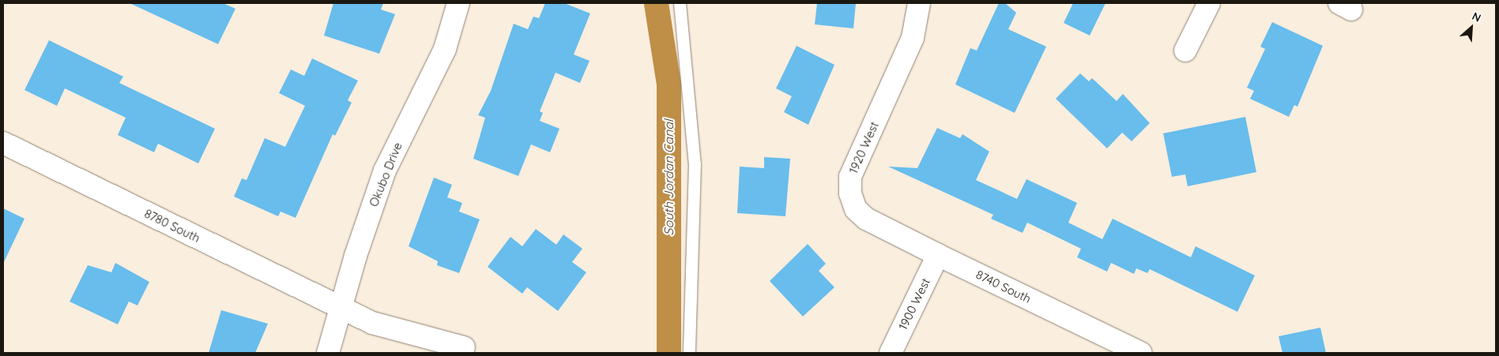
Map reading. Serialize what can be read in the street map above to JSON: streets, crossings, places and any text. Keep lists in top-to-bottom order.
{
  "streets": {
    "street": [
      "1920 West",
      "Okubo Drive",
      "8780 South",
      "8740 South",
      "1900 West"
    ]
  },
  "crossings": [
    ["1920 West", "8740 South"],
    ["Okubo Drive", "8780 South"],
    ["8740 South", "1900 West"]
  ],
  "water": ["South Jordan Canal"],
  "north": "top right"
}
